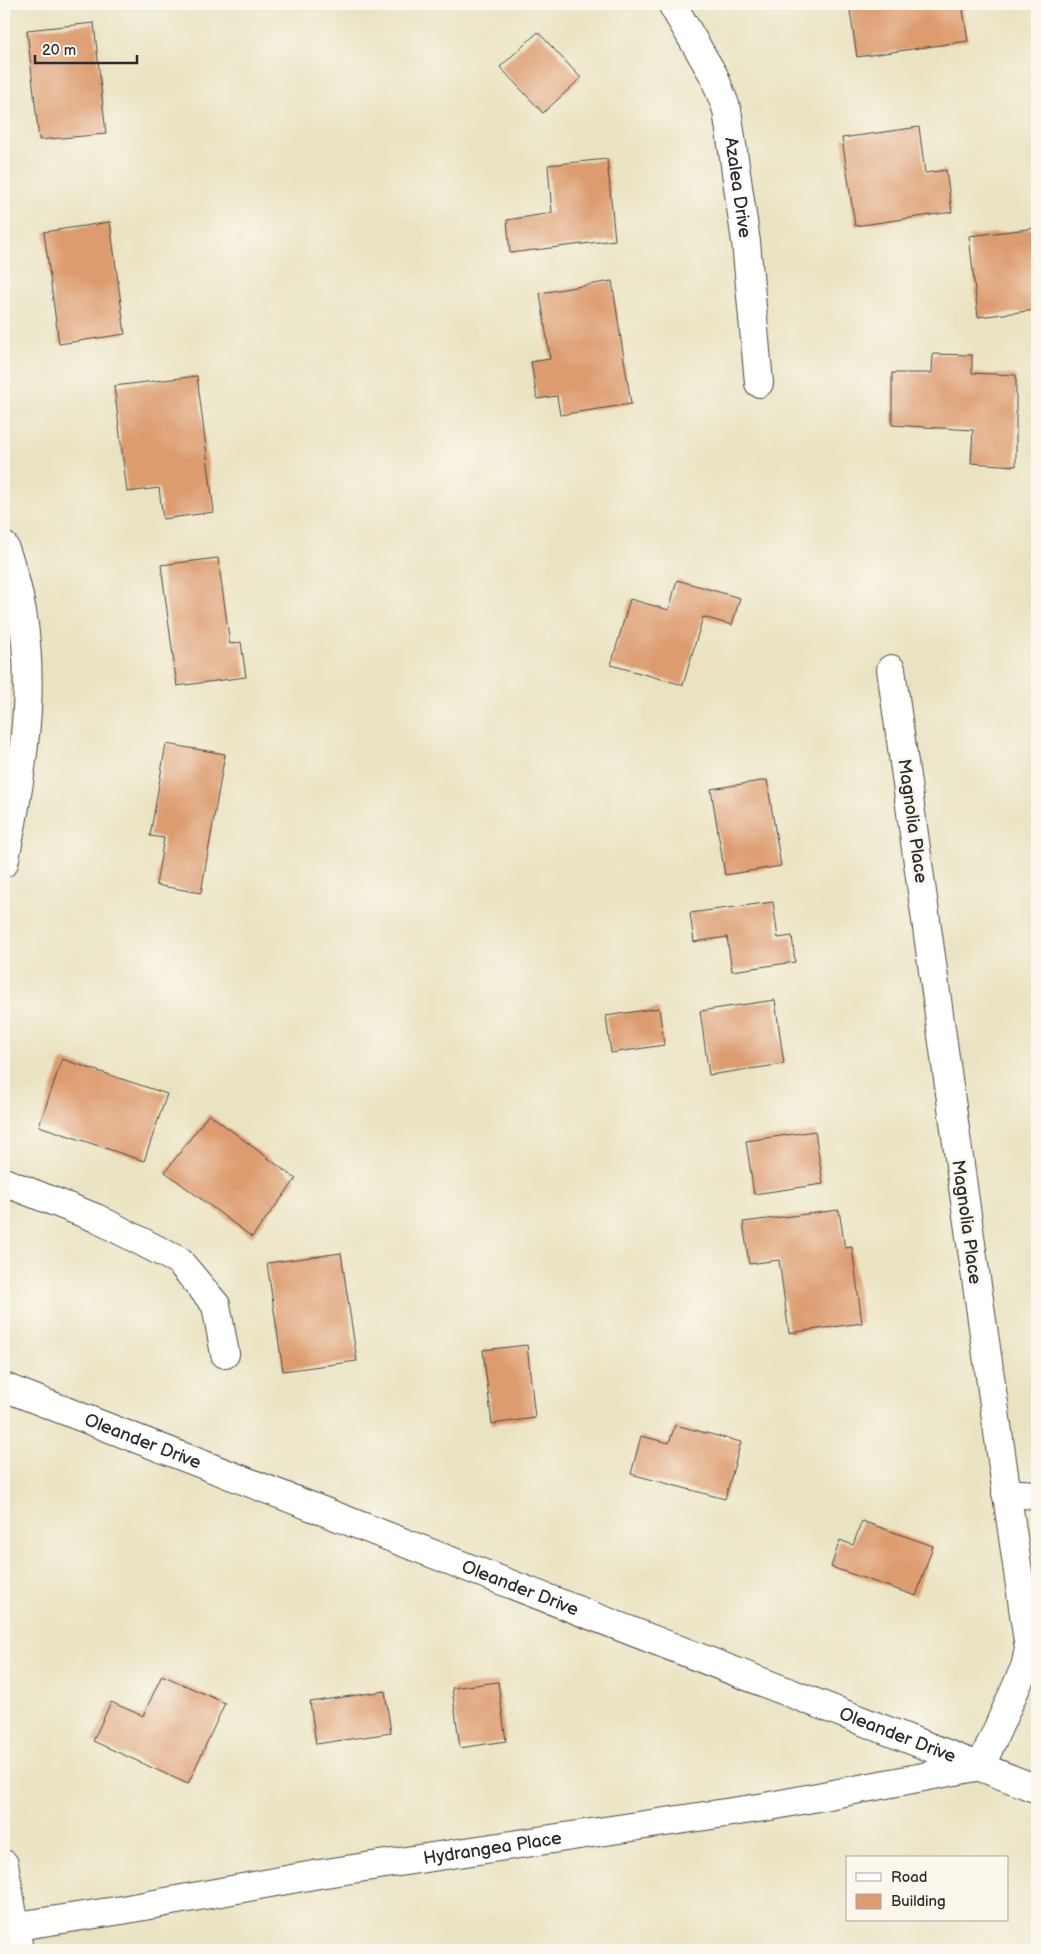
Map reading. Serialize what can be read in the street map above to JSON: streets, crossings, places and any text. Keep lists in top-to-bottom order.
{
  "streets": {
    "street": [
      "Azalea Drive",
      "Magnolia Place",
      "Oleander Drive",
      "Hydrangea Place"
    ]
  },
  "crossings": [
    ["Magnolia Place", "Oleander Drive"],
    ["Magnolia Place", "Hydrangea Place"],
    ["Oleander Drive", "Hydrangea Place"]
  ],
  "legend": ["Road", "Building"],
  "scale_bar": "20 m"
}
